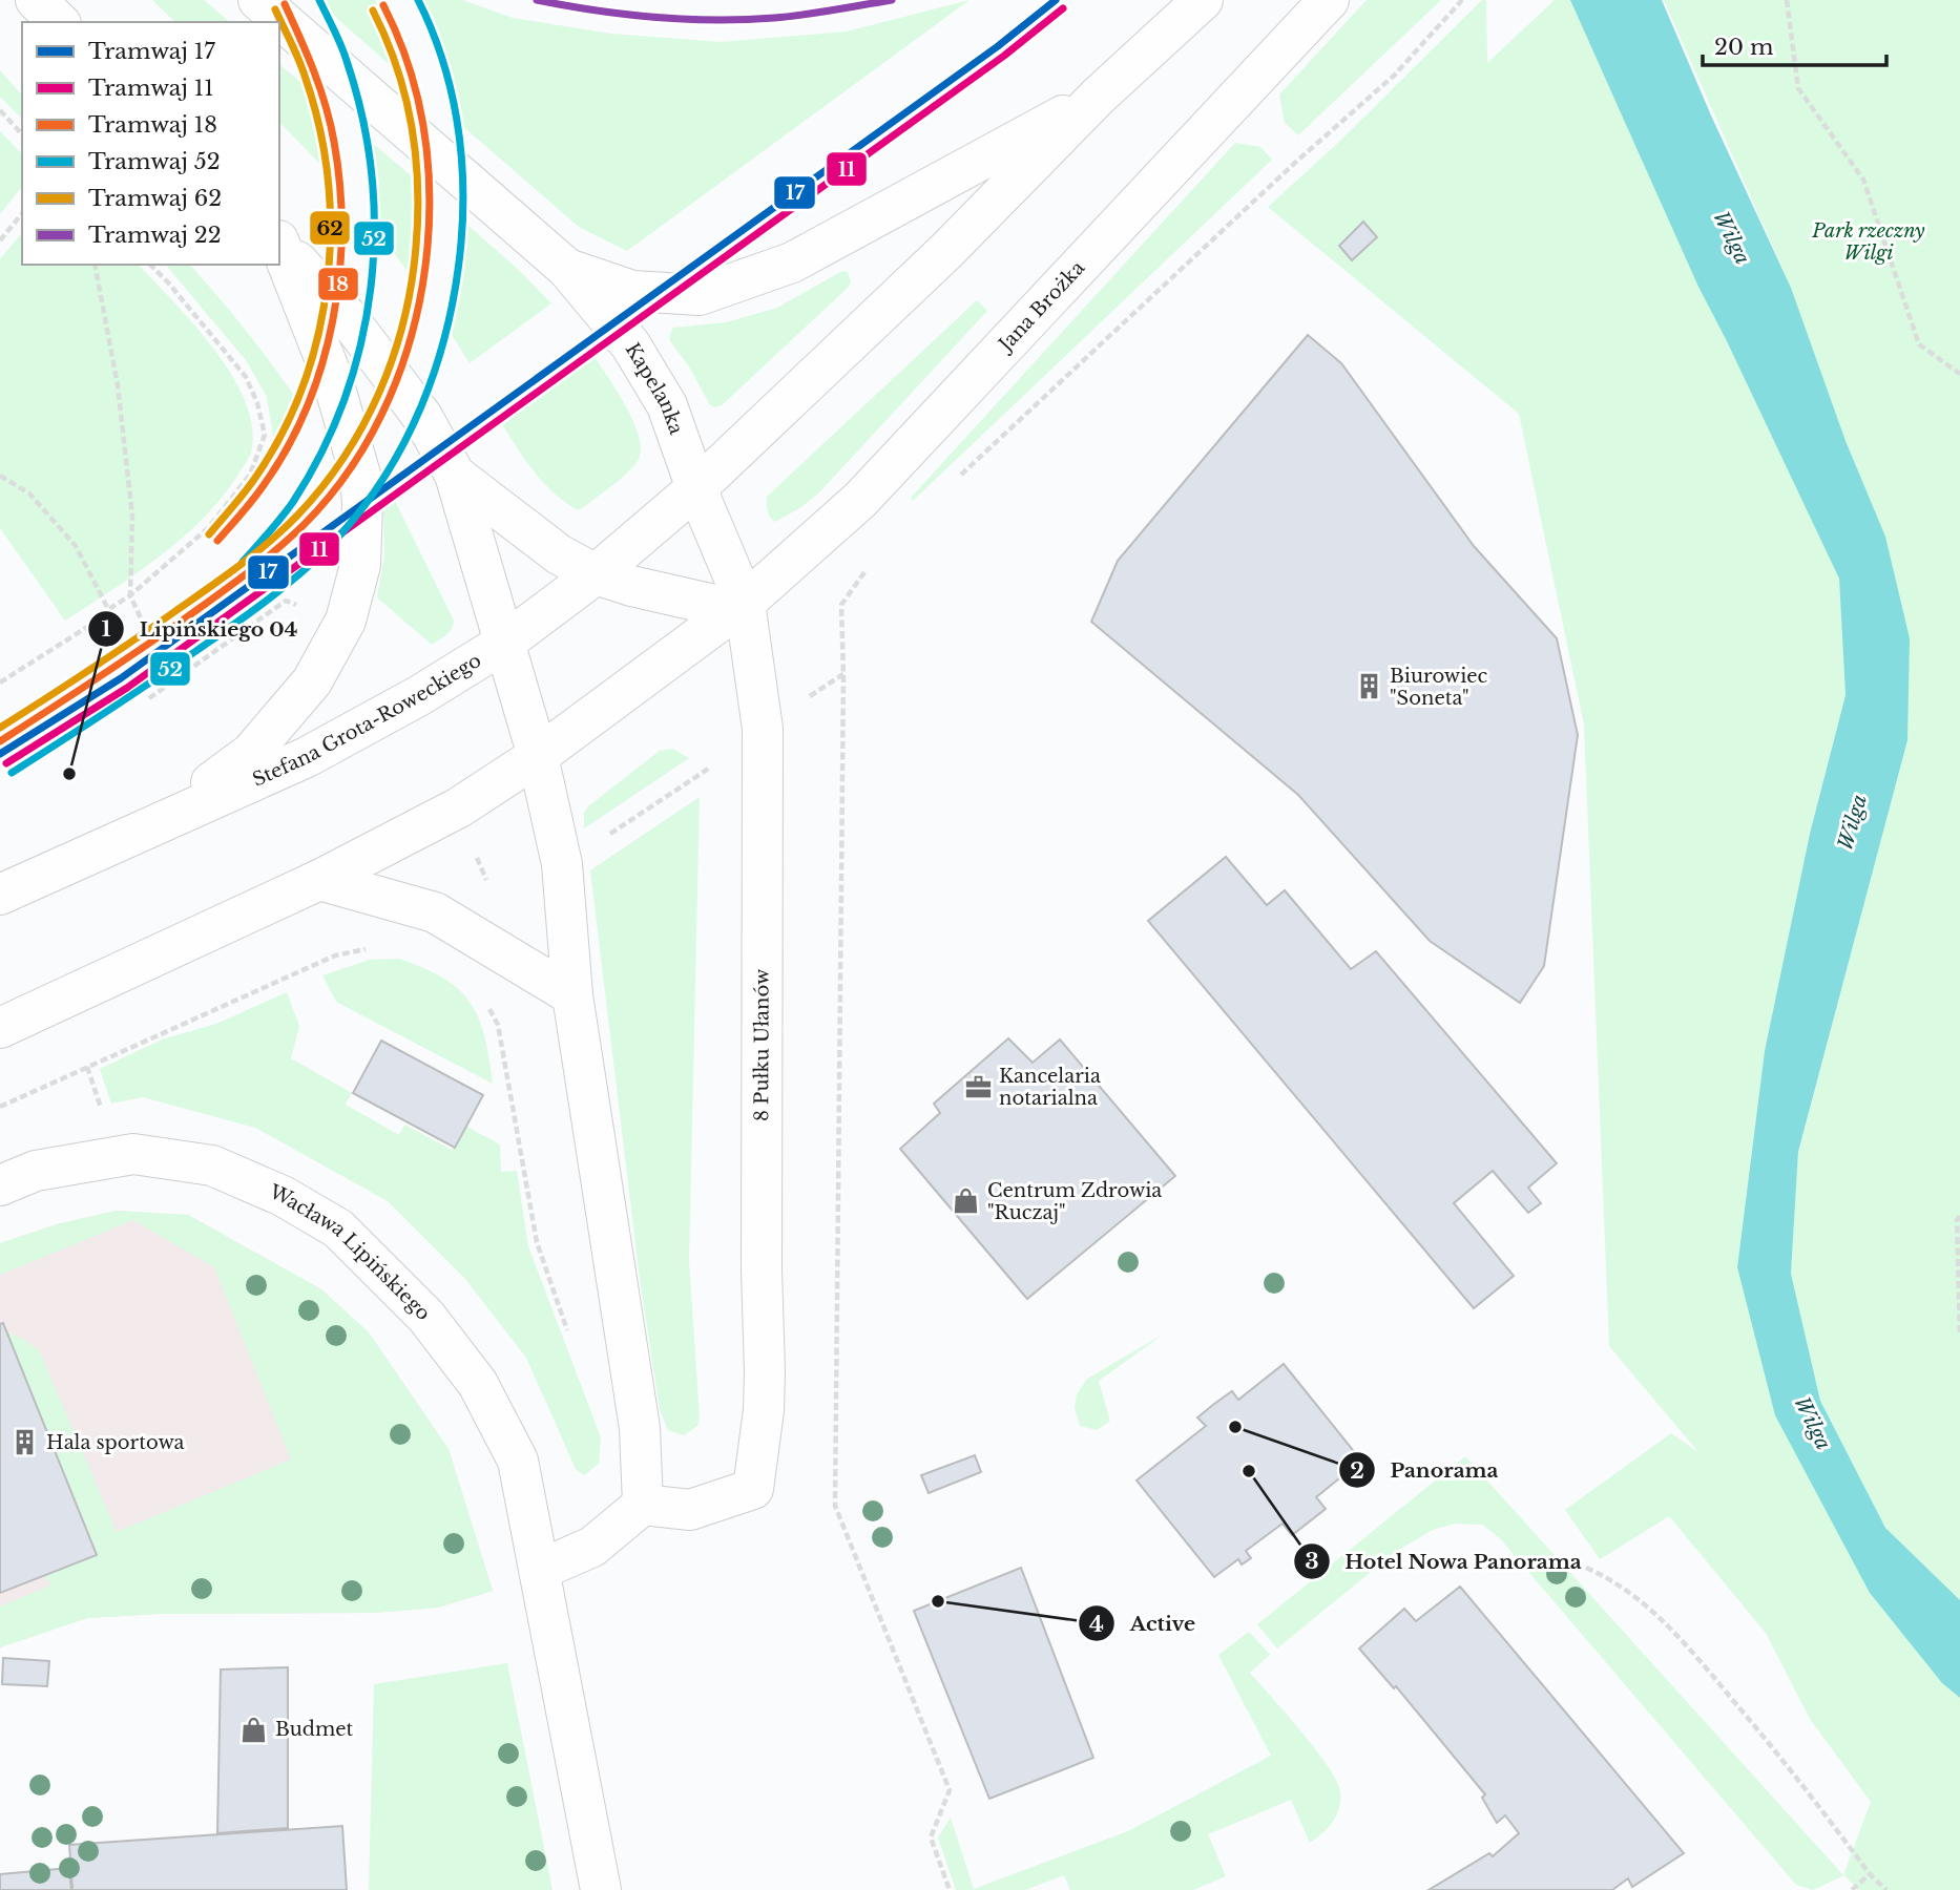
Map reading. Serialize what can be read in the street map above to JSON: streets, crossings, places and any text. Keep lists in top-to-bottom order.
{
  "streets": {
    "main road": [
      "Jana Brożka",
      "Kapelanka",
      "Stefana Grota-Roweckiego",
      "8 Pułku Ułanów",
      "Wacława Lipińskiego"
    ]
  },
  "crossings": [
    ["Jana Brożka", "Kapelanka"],
    ["Jana Brożka", "8 Pułku Ułanów"],
    ["Kapelanka", "Stefana Grota-Roweckiego"],
    ["Kapelanka", "8 Pułku Ułanów"]
  ],
  "water": ["Wilga"],
  "parks": ["Park rzeczny Wilgi"],
  "places": {
    "building": ["Biurowiec \"Soneta\"", "Hala sportowa"],
    "other": [
      "Lipińskiego 04",
      "Panorama",
      "Hotel Nowa Panorama",
      "Active"
    ],
    "office": ["Kancelaria notarialna"],
    "shop": ["Centrum Zdrowia \"Ruczaj\"", "Budmet"]
  },
  "lines": [
    "tram line 17",
    "tram line 52",
    "tram line 22",
    "tram line 18",
    "tram line 11",
    "tram line 62"
  ],
  "legend": [
    "Tramwaj 17",
    "Tramwaj 11",
    "Tramwaj 18",
    "Tramwaj 52",
    "Tramwaj 62",
    "Tramwaj 22"
  ],
  "scale_bar": "20 m"
}
